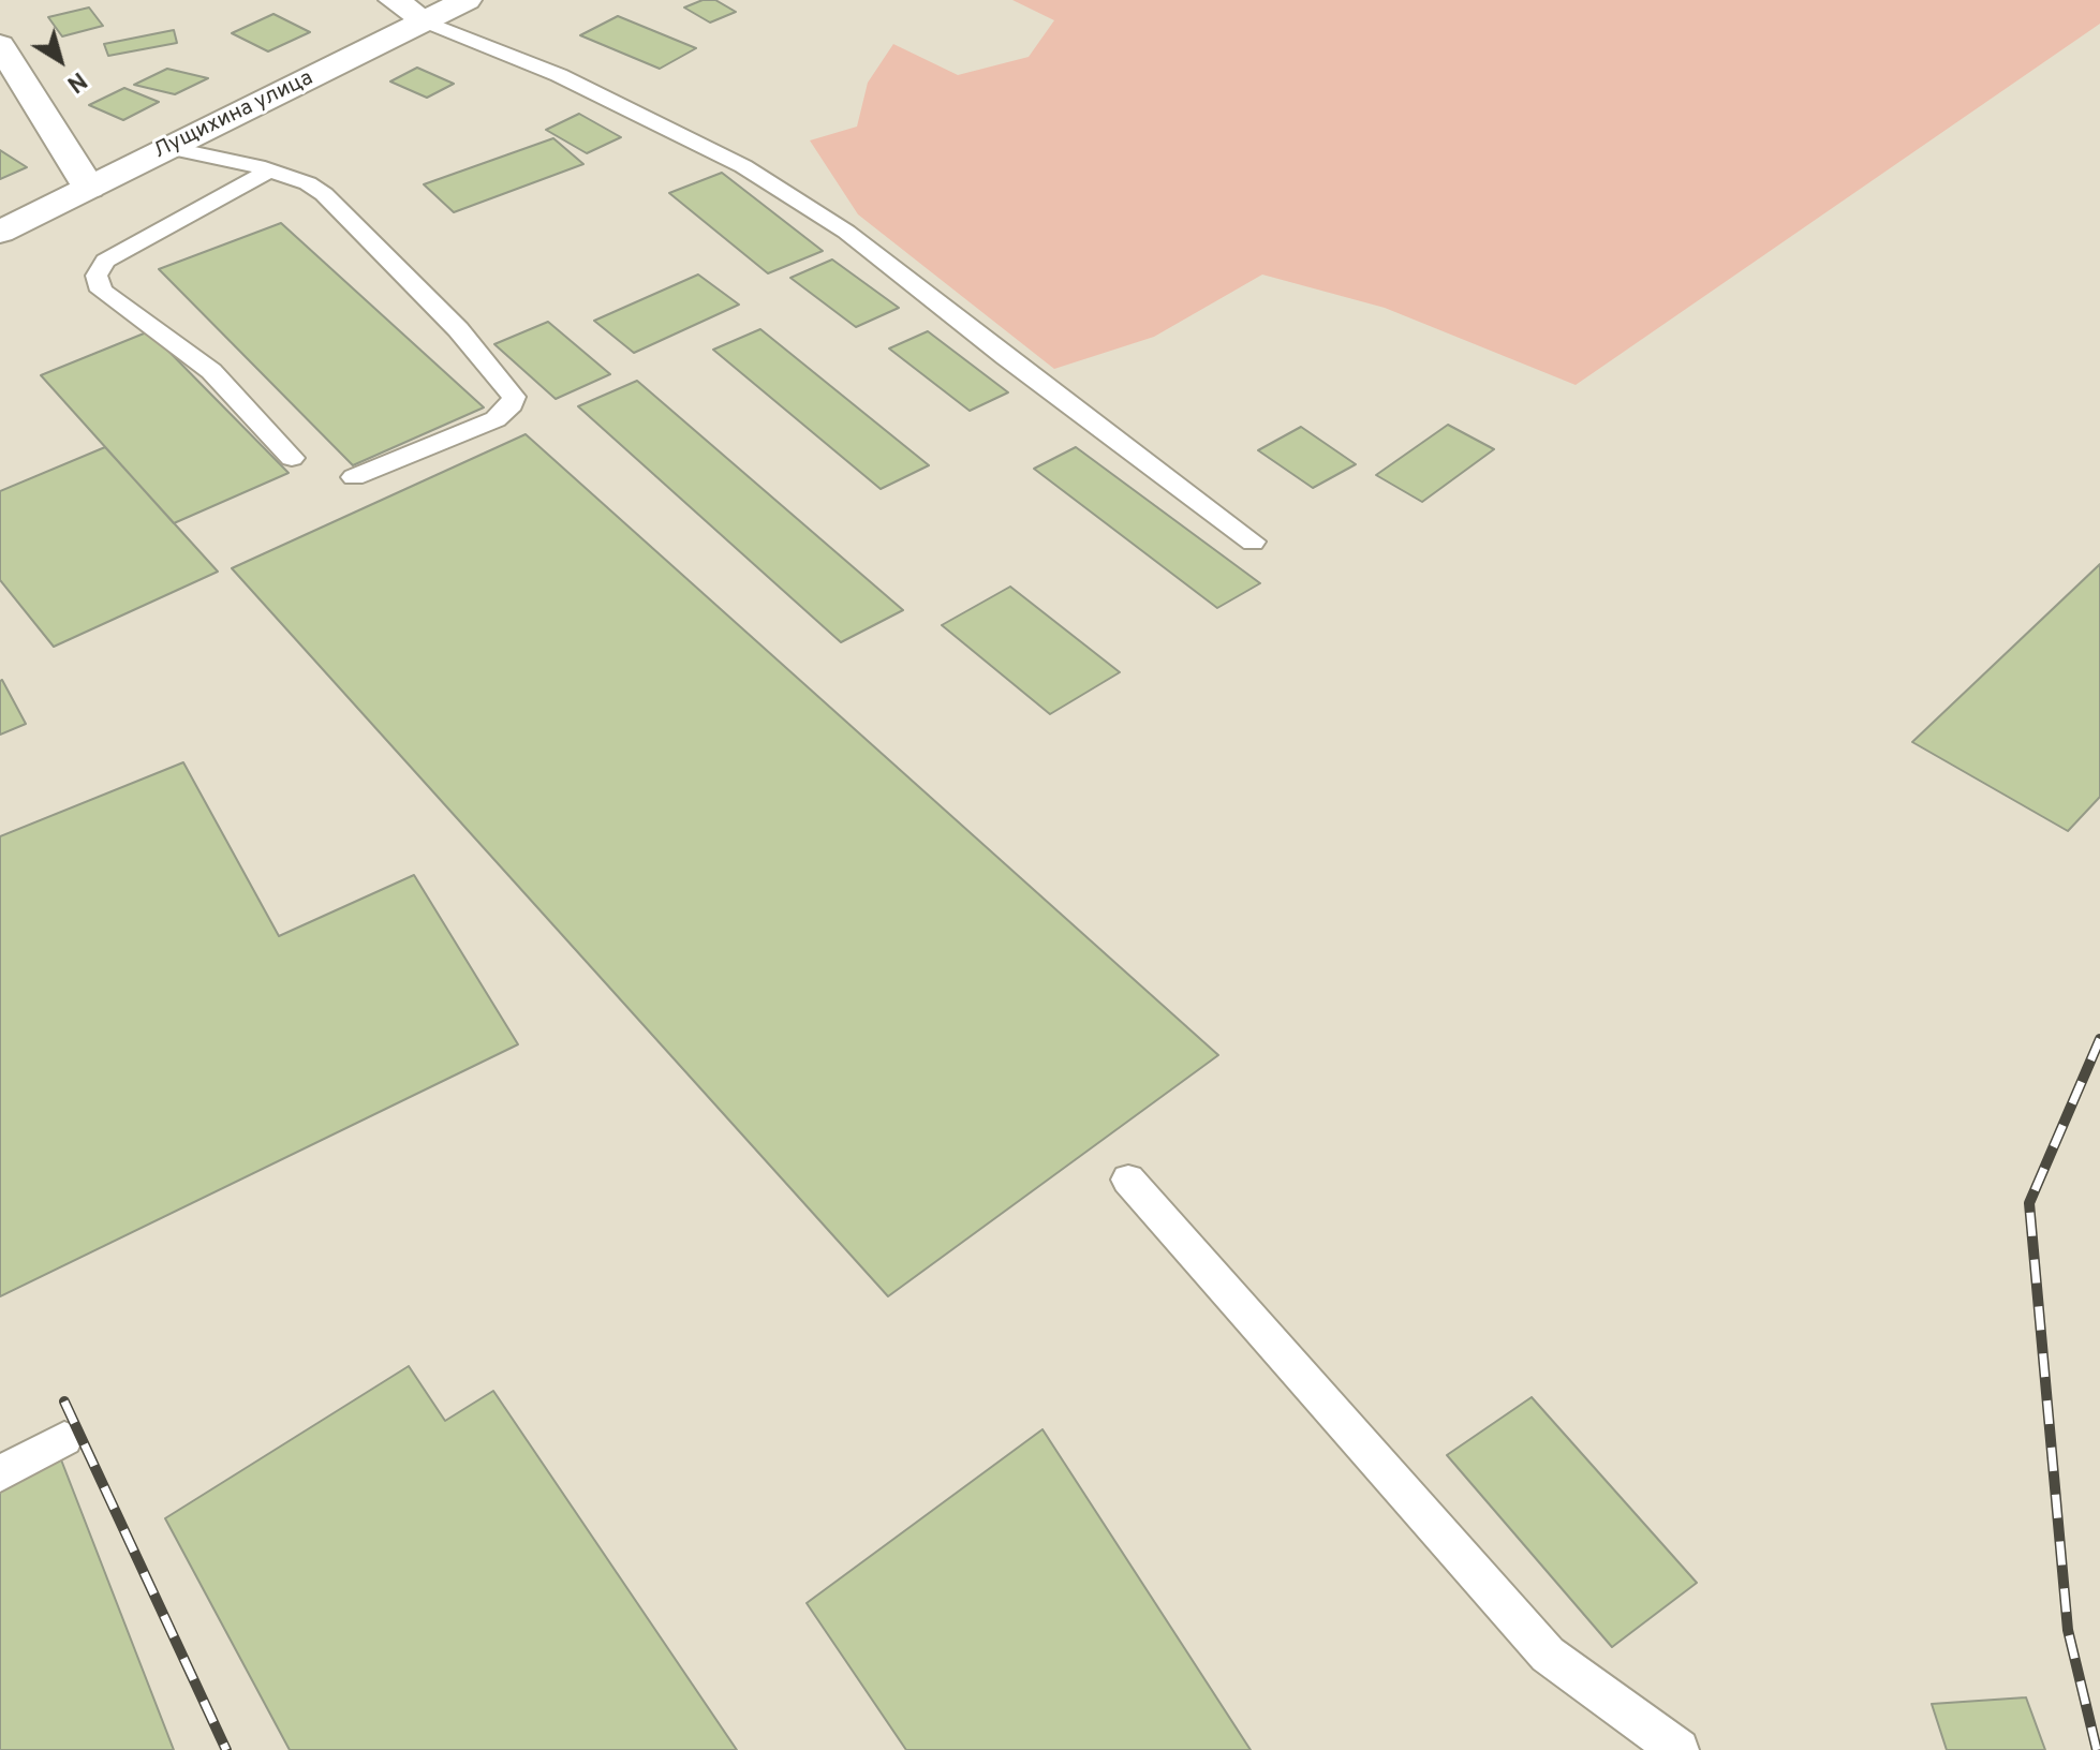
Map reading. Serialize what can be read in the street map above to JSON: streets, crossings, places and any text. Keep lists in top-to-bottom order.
{
  "streets": {
    "street": ["Лущихина улица"]
  },
  "north": "bottom right"
}
